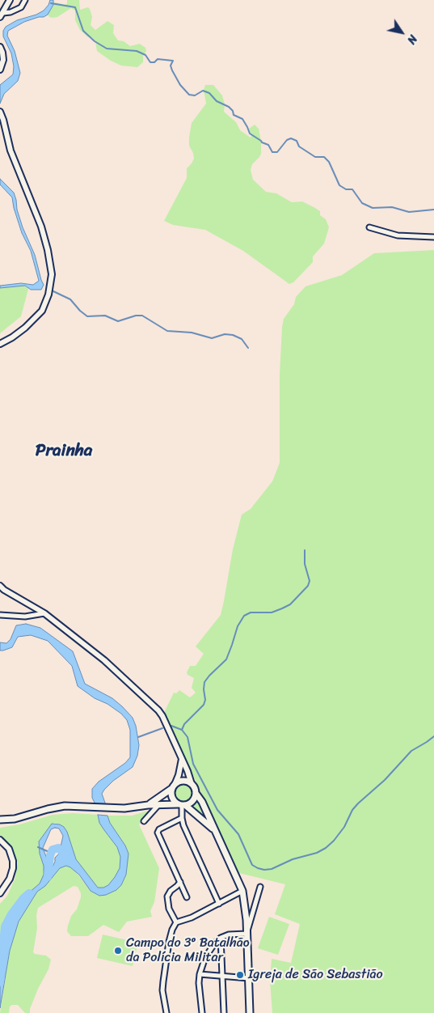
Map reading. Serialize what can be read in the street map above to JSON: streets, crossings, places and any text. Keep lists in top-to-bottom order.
{
  "districts": ["Prainha"],
  "places": ["Campo do 3º Batalhão da Polícia Militar", "Igreja de São Sebastião"],
  "north": "bottom right"
}
